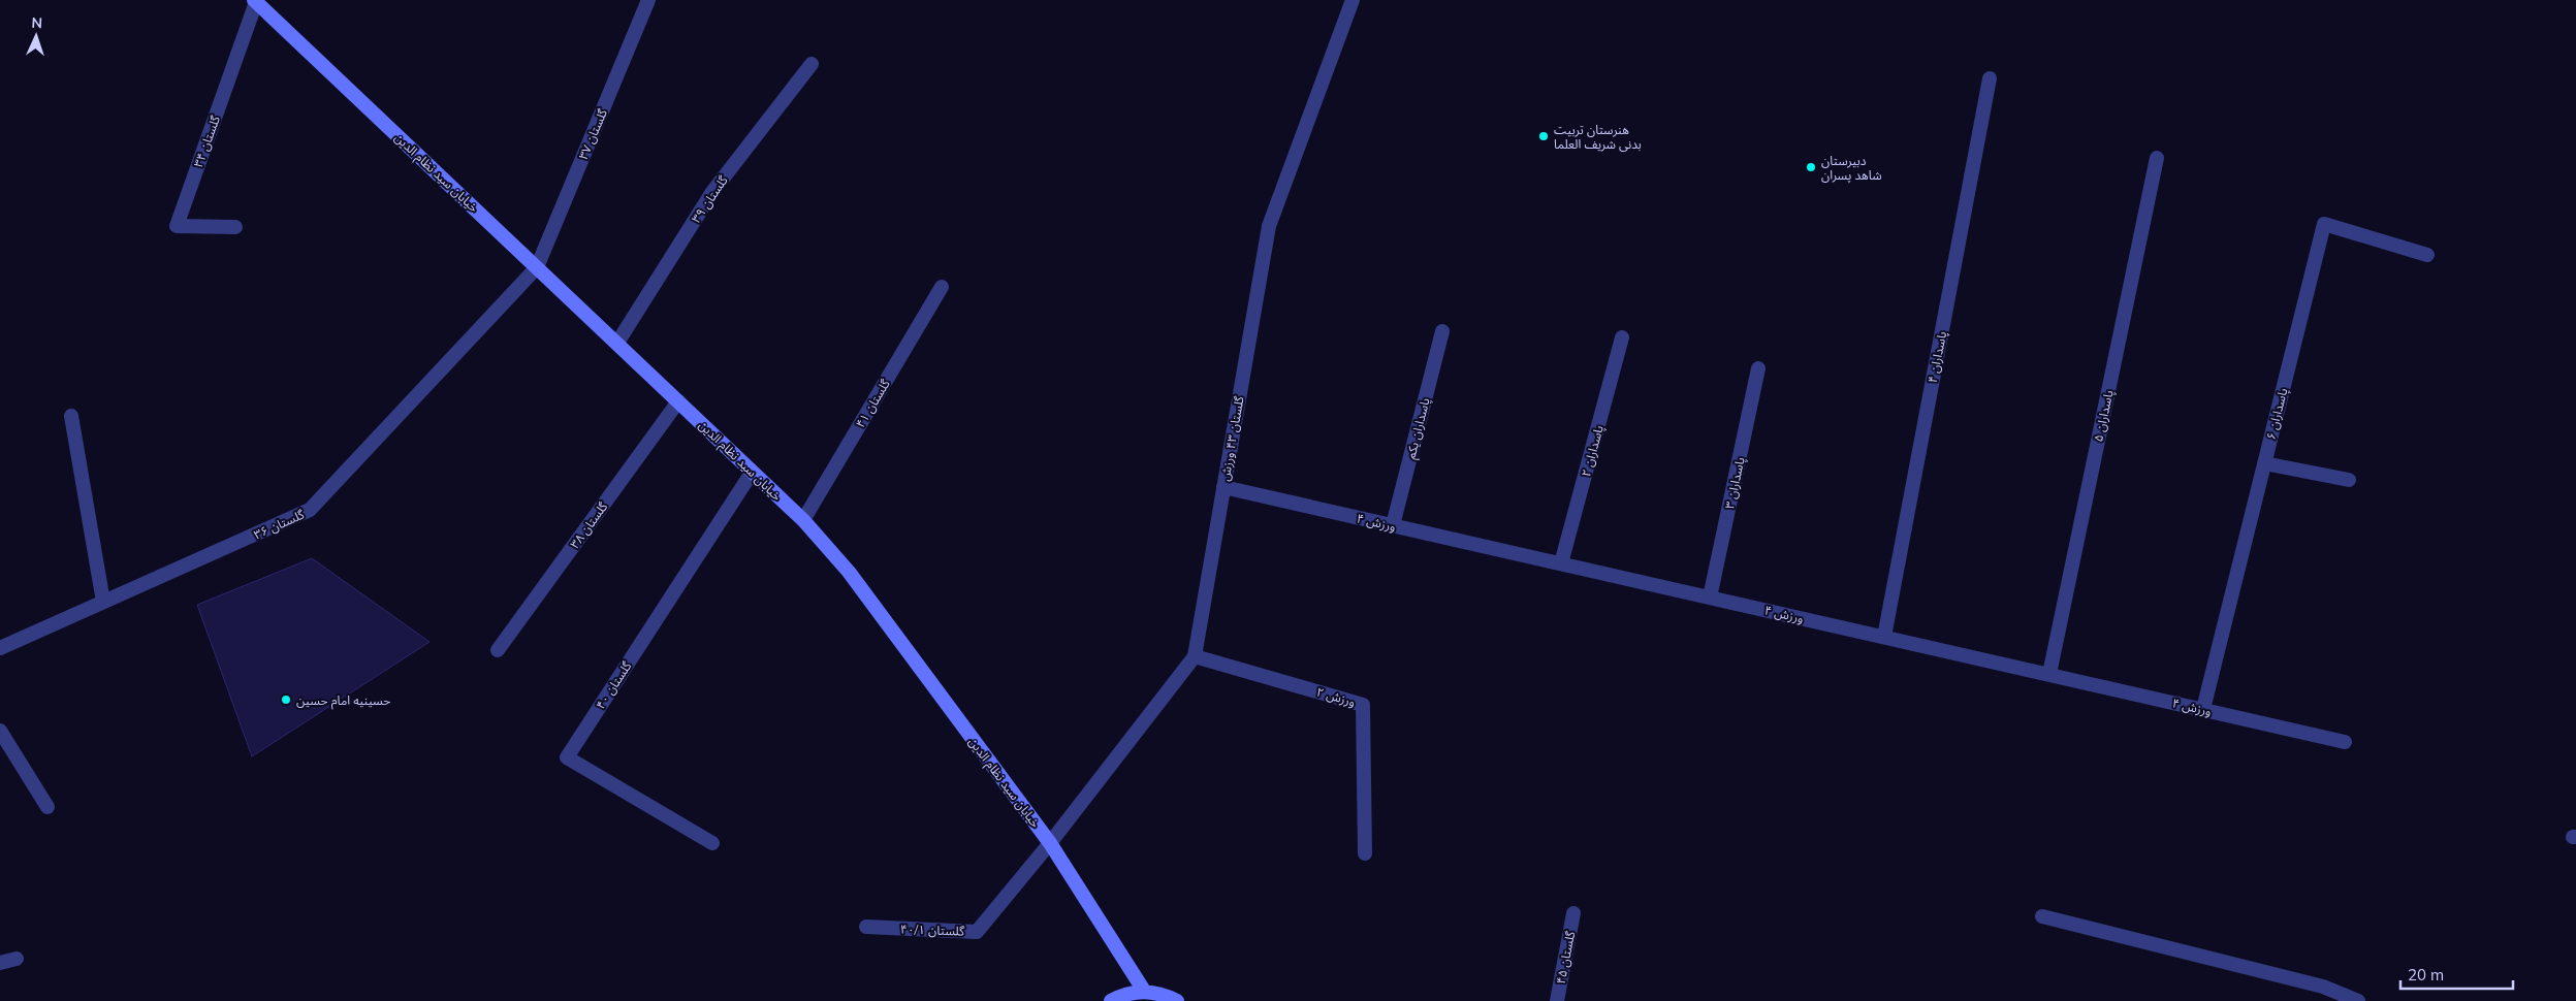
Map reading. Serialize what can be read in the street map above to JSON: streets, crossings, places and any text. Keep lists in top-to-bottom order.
{
  "streets": {
    "main road": ["خیابان سید نظام الدین"],
    "street": [
      "گلستان ۳۷",
      "گلستان ۳۴",
      "گلستان ۳۹",
      "پاسداران ۴",
      "گلستان ۴۱",
      "پاسداران ۶",
      "پاسداران ۵",
      "پاسداران یکم",
      "گلستان ۴۳ ورزش",
      "پاسداران ۲",
      "پاسداران ۳",
      "ورزش ۴",
      "گلستان ۳۶",
      "گلستان ۳۸",
      "گلستان ۴۰",
      "ورزش ۲",
      "گلستان ۴۰/۱",
      "گلستان ۴۵"
    ]
  },
  "crossings": [
    ["گلستان ۳۷", "خیابان سید نظام الدین"],
    ["گلستان ۳۷", "گلستان ۳۶"],
    ["گلستان ۳۴", "خیابان سید نظام الدین"],
    ["خیابان سید نظام الدین", "گلستان ۳۹"],
    ["خیابان سید نظام الدین", "گلستان ۴۱"],
    ["خیابان سید نظام الدین", "گلستان ۴۳ ورزش"],
    ["خیابان سید نظام الدین", "گلستان ۳۶"],
    ["خیابان سید نظام الدین", "گلستان ۳۸"],
    ["خیابان سید نظام الدین", "گلستان ۴۰"],
    ["خیابان سید نظام الدین", "گلستان ۴۰/۱"],
    ["پاسداران ۴", "ورزش ۴"],
    ["پاسداران ۶", "ورزش ۴"],
    ["پاسداران ۵", "ورزش ۴"],
    ["پاسداران یکم", "ورزش ۴"],
    ["گلستان ۴۳ ورزش", "ورزش ۴"],
    ["گلستان ۴۳ ورزش", "ورزش ۲"],
    ["گلستان ۴۳ ورزش", "گلستان ۴۰/۱"],
    ["پاسداران ۲", "ورزش ۴"],
    ["پاسداران ۳", "ورزش ۴"]
  ],
  "places": ["هنرستان تربیت بدنی شریف العلما", "دبیرستان شاهد پسران", "حسینیه امام حسین"],
  "scale_bar": "20 m",
  "north": "top"
}
